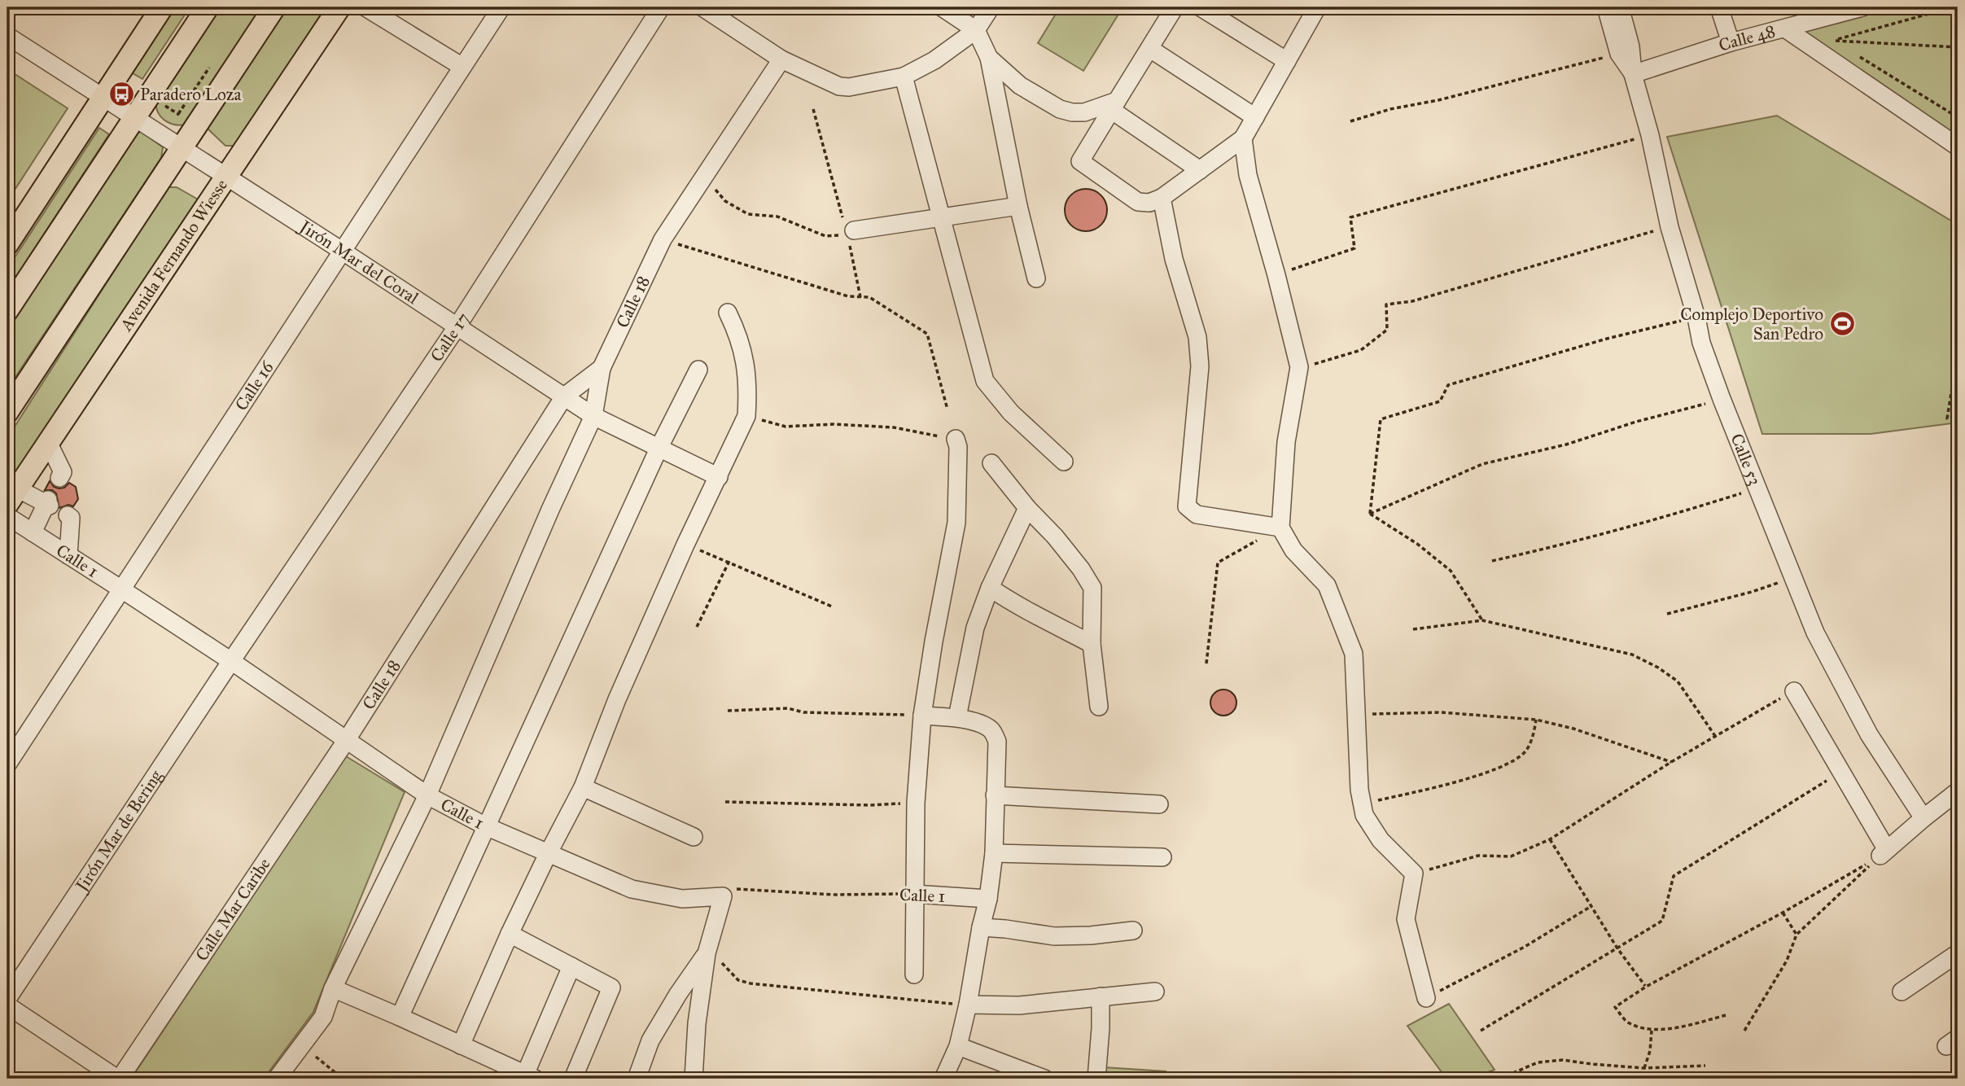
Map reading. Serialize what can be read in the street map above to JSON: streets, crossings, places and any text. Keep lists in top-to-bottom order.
{
  "streets": {
    "main road": ["Avenida Fernando Wiesse"],
    "street": [
      "Calle 48",
      "Jirón Mar del Coral",
      "Calle 18",
      "Calle 17",
      "Calle 16",
      "Calle 53",
      "Calle 1",
      "Jirón Mar de Bering",
      "Calle Mar Caribe"
    ]
  },
  "crossings": [
    ["Calle 48", "Calle 53"],
    ["Avenida Fernando Wiesse", "Jirón Mar del Coral"],
    ["Jirón Mar del Coral", "Calle 18"],
    ["Jirón Mar del Coral", "Calle 17"],
    ["Jirón Mar del Coral", "Calle 16"],
    ["Calle 18", "Calle 1"],
    ["Calle 18", "Calle Mar Caribe"],
    ["Calle 17", "Calle 1"],
    ["Calle 17", "Jirón Mar de Bering"],
    ["Calle 16", "Calle 1"],
    ["Calle 1", "Jirón Mar de Bering"],
    ["Calle 1", "Calle Mar Caribe"]
  ],
  "places": {
    "bus stop": ["Paradero Loza"],
    "sports": ["Complejo Deportivo San Pedro"]
  }
}
